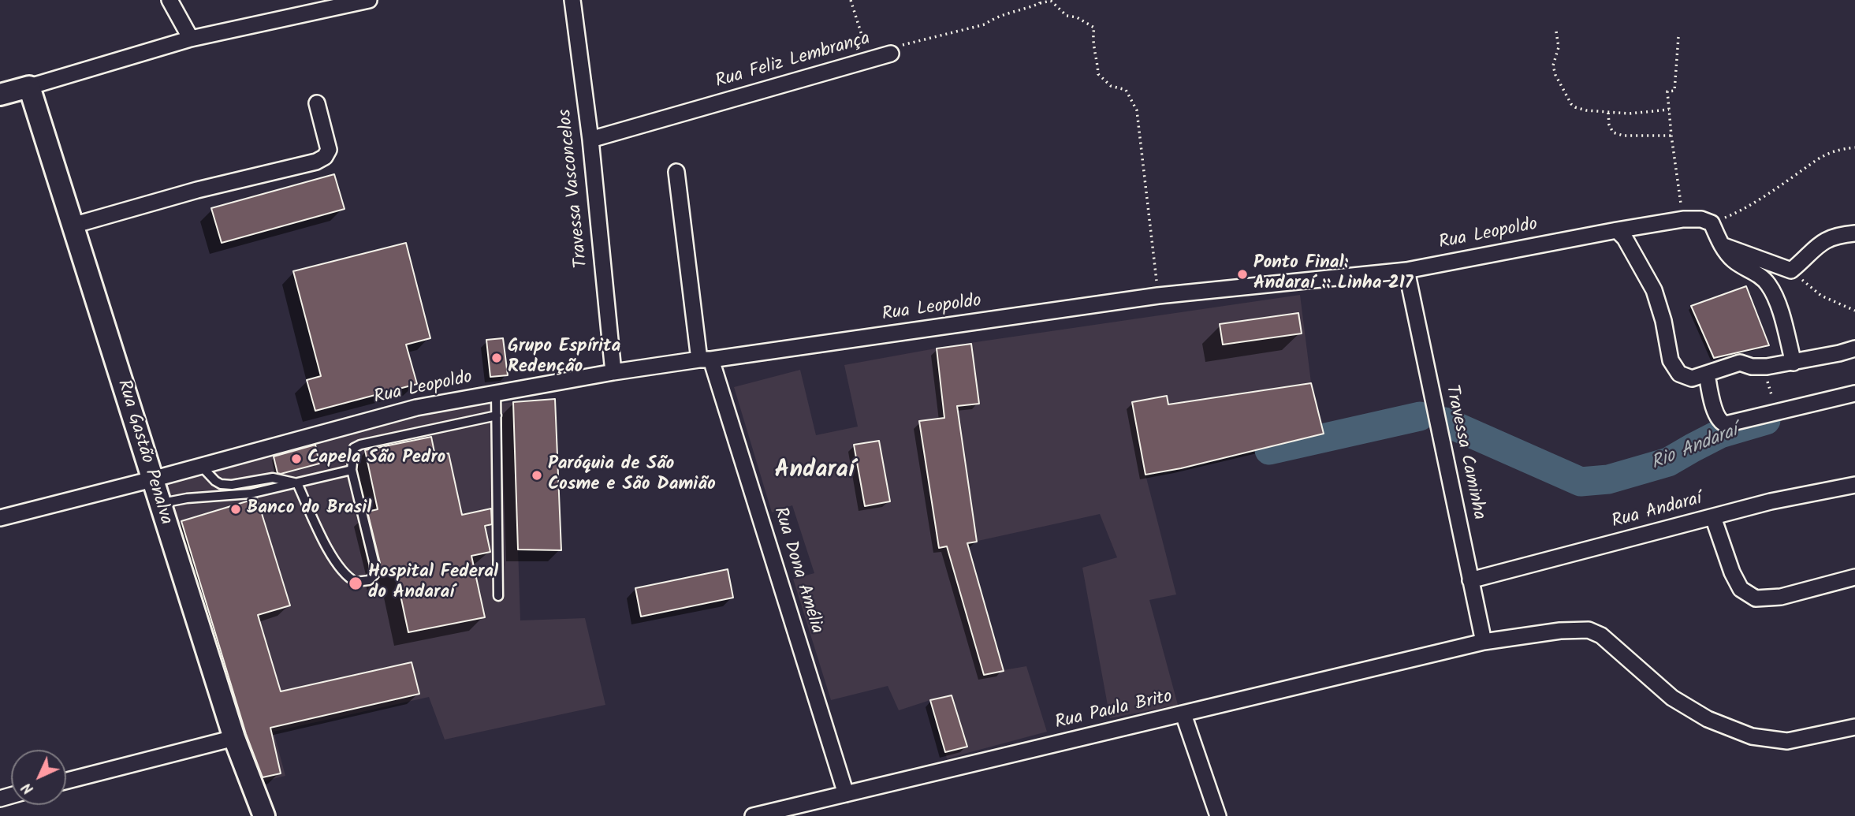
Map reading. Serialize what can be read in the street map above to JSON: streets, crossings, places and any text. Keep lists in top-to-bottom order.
{
  "streets": {
    "street": [
      "Rua Feliz Lembrança",
      "Travessa Vasconcelos",
      "Rua Leopoldo",
      "Rua Gastão Penalva",
      "Travessa Caminha",
      "Rua Andaraí",
      "Rua Dona Amélia",
      "Rua Paula Brito"
    ]
  },
  "crossings": [
    ["Rua Feliz Lembrança", "Travessa Vasconcelos"],
    ["Travessa Vasconcelos", "Rua Leopoldo"],
    ["Rua Leopoldo", "Rua Gastão Penalva"],
    ["Rua Leopoldo", "Travessa Caminha"],
    ["Rua Leopoldo", "Rua Dona Amélia"],
    ["Travessa Caminha", "Rua Andaraí"],
    ["Travessa Caminha", "Rua Paula Brito"],
    ["Rua Dona Amélia", "Rua Paula Brito"]
  ],
  "districts": ["Andaraí"],
  "water": ["Rio Andaraí"],
  "places": [
    "Ponto Final: Andaraí :: Linha 217",
    "Grupo Espírita Redenção",
    "Capela São Pedro",
    "Paróquia de São Cosme e São Damião",
    "Banco do Brasil",
    "Hospital Federal do Andaraí"
  ],
  "north": "bottom left"
}
